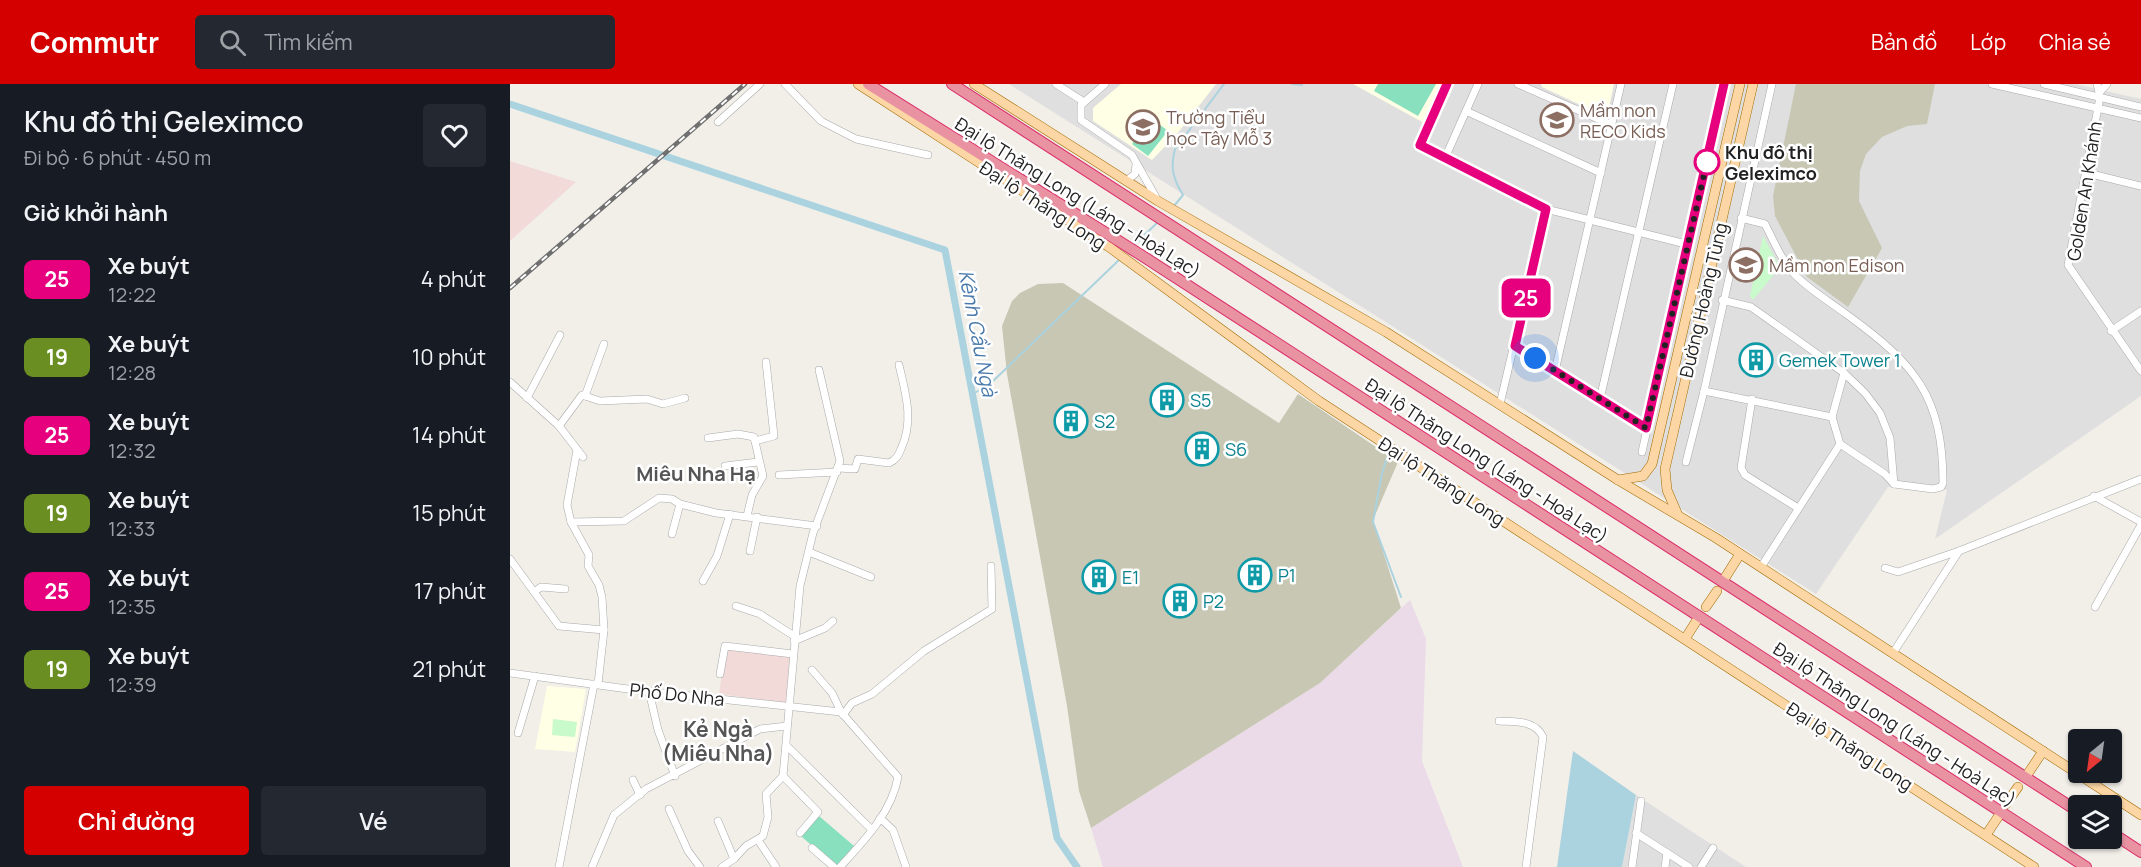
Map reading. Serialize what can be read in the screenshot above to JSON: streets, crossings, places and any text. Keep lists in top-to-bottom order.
{
  "streets": {
    "highway": ["Đại lộ Thăng Long (Láng - Hoà Lạc)"],
    "main road": ["Đại lộ Thăng Long", "Đường Hoàng Tùng"],
    "street": ["Golden An Khánh", "Phố Do Nha"]
  },
  "districts": ["Miêu Nha Hạ", "Kẻ Ngà (Miêu Nha)"],
  "water": ["Kênh Cầu Ngà"],
  "places": {
    "school or university": ["Mầm non RECO Kids", "Trường Tiểu học Tây Mỗ 3", "Mầm non Edison"],
    "other": ["Khu đô thị Geleximco"],
    "building": [
      "Gemek Tower 1",
      "S5",
      "S2",
      "S6",
      "P1",
      "E1",
      "P2"
    ]
  },
  "lines": ["bus line 25"],
  "north": "bottom left",
  "page": {
    "header": "Commutr",
    "search": "Tìm kiếm",
    "nav": ["Bản đồ", "Lớp", "Chia sẻ"],
    "heading": [
      ["Khu đô thị Geleximco", "Đi bộ · 6 phút · 450 m"],
      "Giờ khởi hành"
    ],
    "on_map": "25",
    "list": [
      {
        "mark": "25",
        "name": "Xe buýt",
        "note": "12:22",
        "value": "4 phút"
      },
      {
        "mark": "19",
        "name": "Xe buýt",
        "note": "12:28",
        "value": "10 phút"
      },
      {
        "mark": "25",
        "name": "Xe buýt",
        "note": "12:32",
        "value": "14 phút"
      },
      {
        "mark": "19",
        "name": "Xe buýt",
        "note": "12:33",
        "value": "15 phút"
      },
      {
        "mark": "25",
        "name": "Xe buýt",
        "note": "12:35",
        "value": "17 phút"
      },
      {
        "mark": "19",
        "name": "Xe buýt",
        "note": "12:39",
        "value": "21 phút"
      }
    ],
    "buttons": ["Chỉ đường", "Vé"]
  }
}
